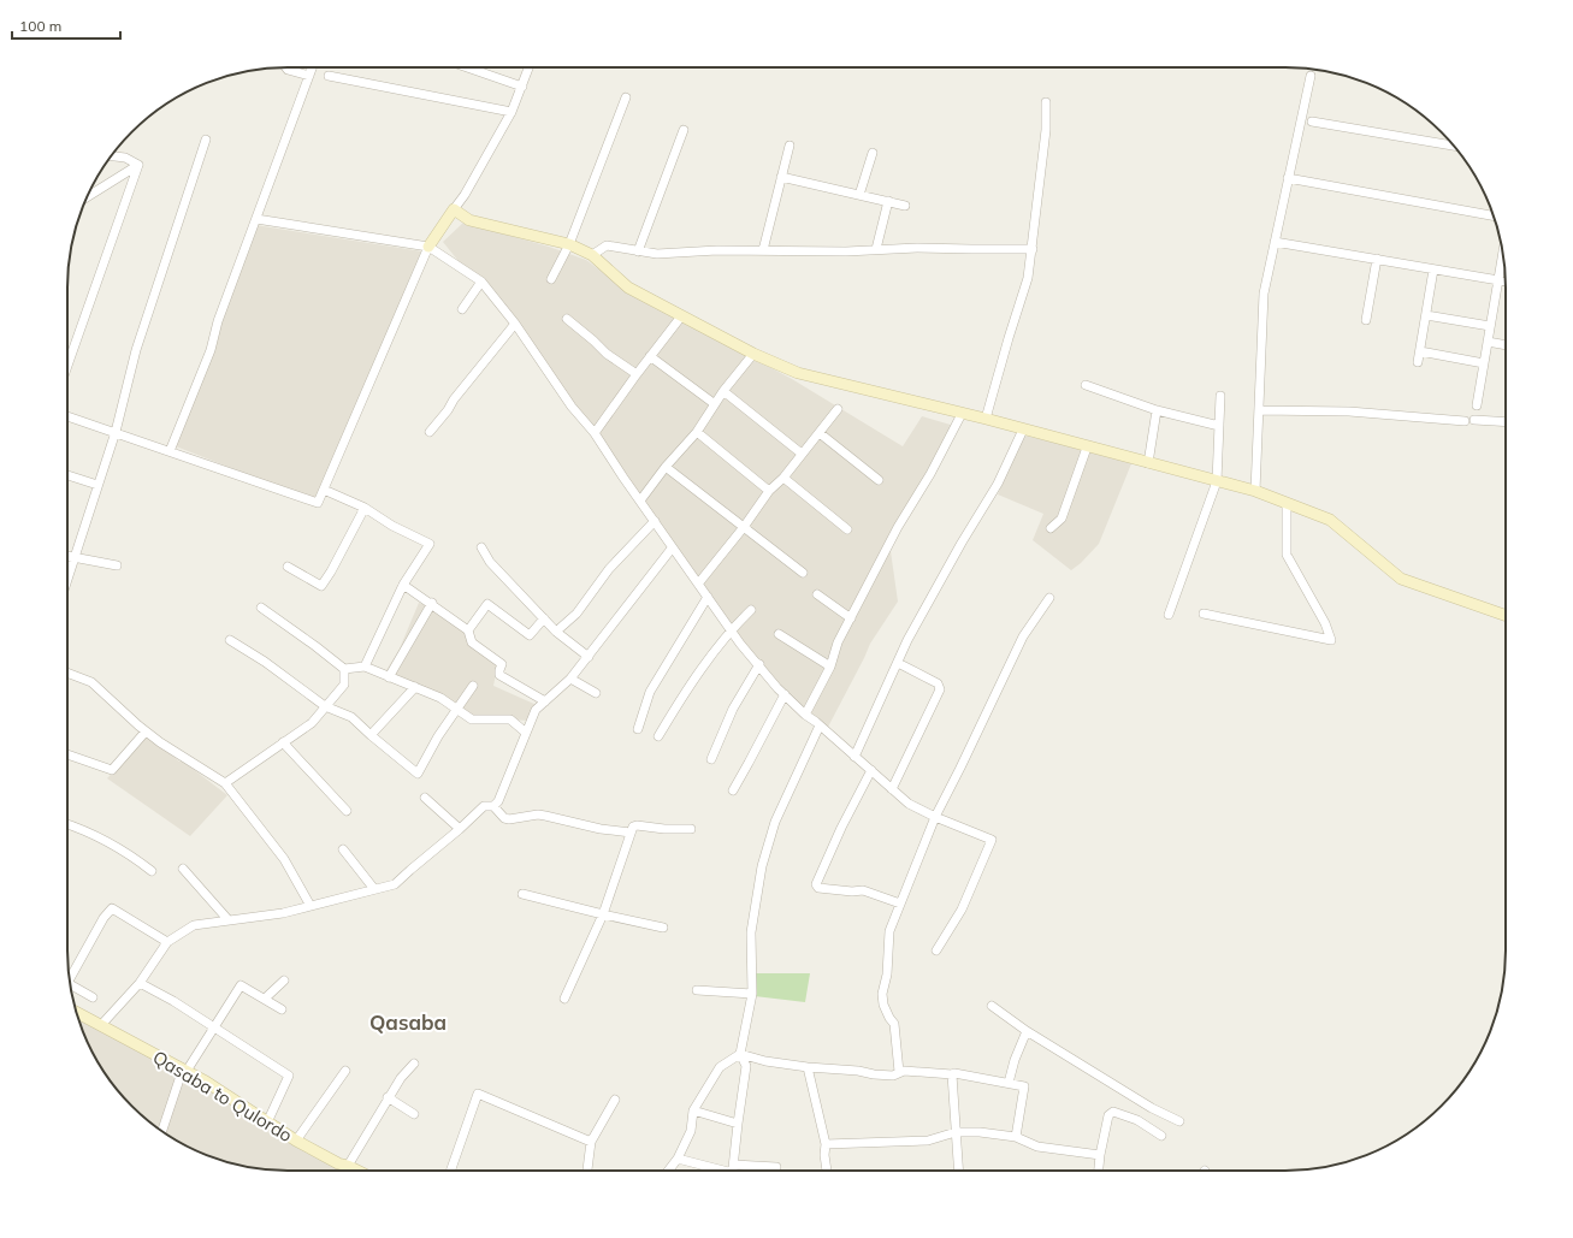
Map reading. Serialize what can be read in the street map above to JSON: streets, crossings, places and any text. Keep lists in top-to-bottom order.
{
  "streets": {
    "street": ["Qasaba to Qulordo"]
  },
  "districts": ["Qasaba"],
  "scale_bar": "100 m"
}
